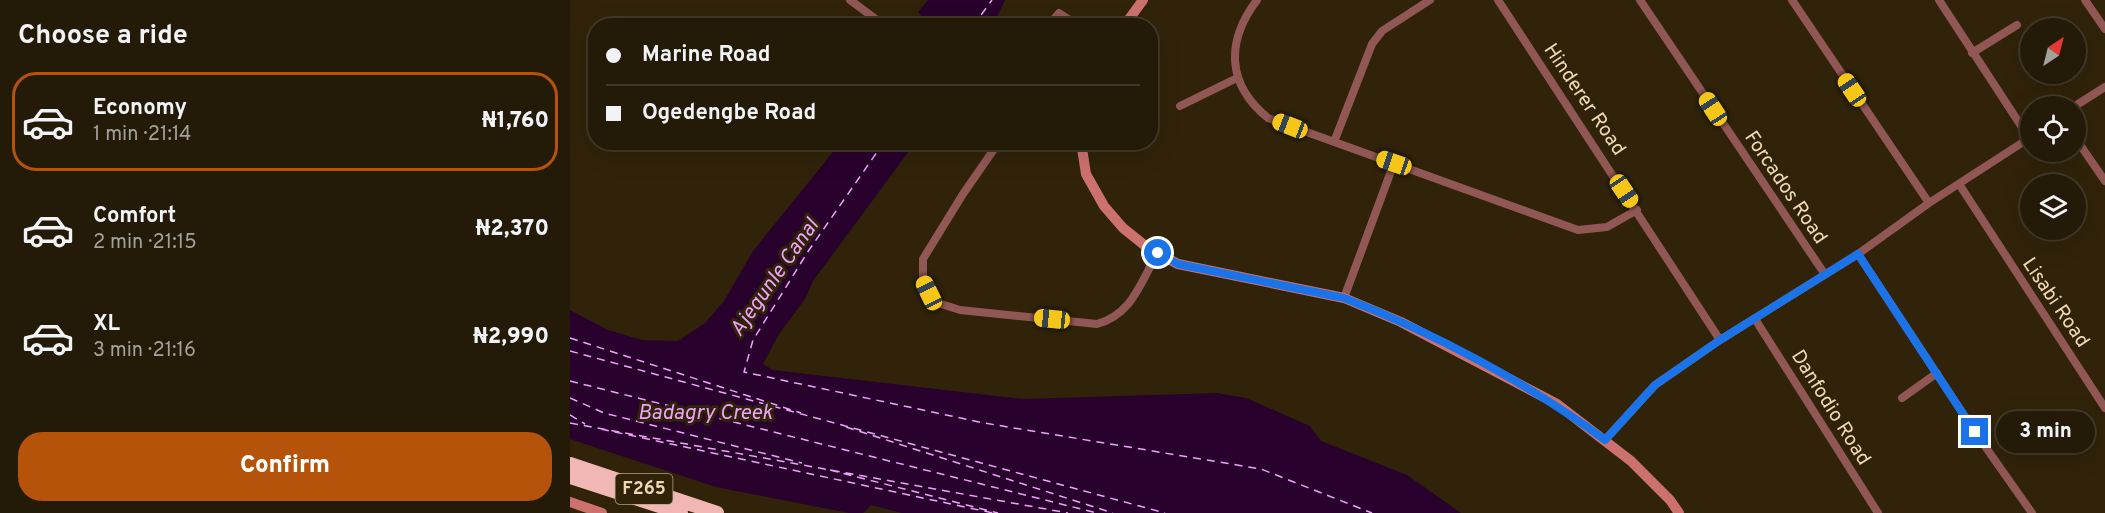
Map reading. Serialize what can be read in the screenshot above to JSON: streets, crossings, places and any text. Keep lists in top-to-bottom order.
{
  "streets": {
    "highway": ["F265"],
    "street": [
      "Hinderer Road",
      "Forcados Road",
      "Lisabi Road",
      "Danfodio Road"
    ]
  },
  "water": ["Ajegunle Canal", "Badagry Creek"],
  "north": "top right",
  "page": {
    "heading": "Choose a ride",
    "banner": ["Marine Road", "Ogedengbe Road"],
    "list": [
      {
        "name": "Economy",
        "note": "1 min · 21:14",
        "value": "₦1,760"
      },
      {
        "name": "Comfort",
        "note": "2 min · 21:15",
        "value": "₦2,370"
      },
      {
        "name": "XL",
        "note": "3 min · 21:16",
        "value": "₦2,990"
      }
    ],
    "bubble": "3 min",
    "buttons": "Confirm"
  }
}
